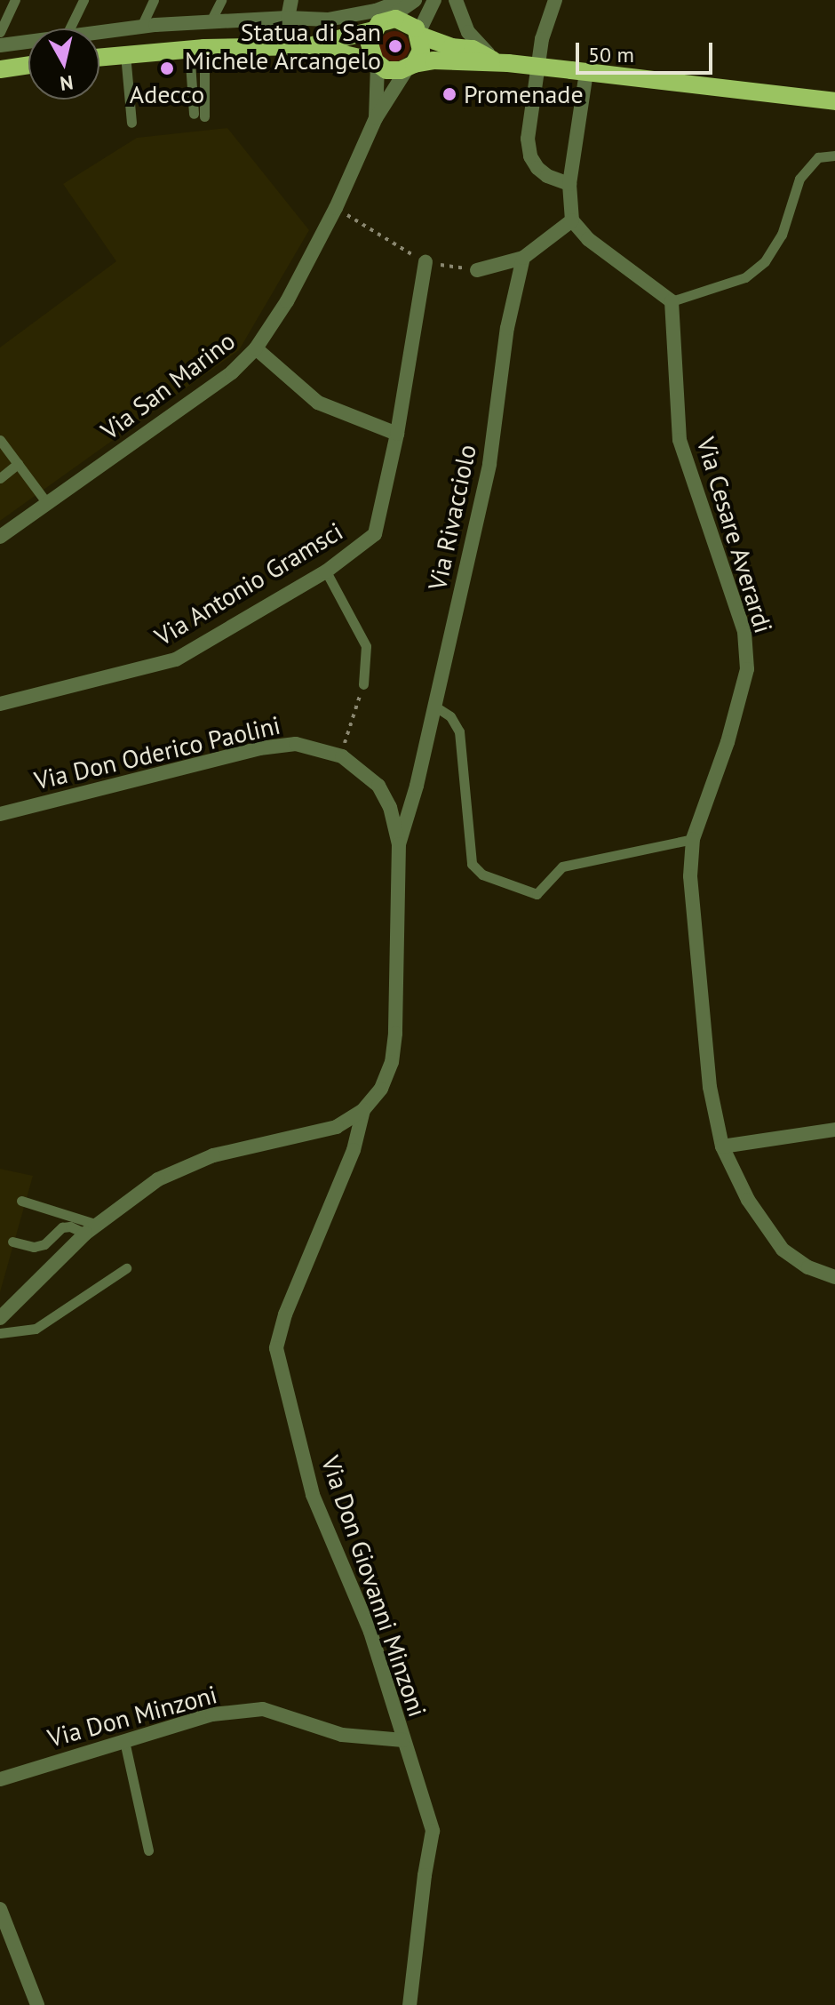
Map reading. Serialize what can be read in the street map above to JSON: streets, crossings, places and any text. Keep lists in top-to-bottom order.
{
  "streets": {
    "street": [
      "Via San Marino",
      "Via Rivacciolo",
      "Via Cesare Averardi",
      "Via Antonio Gramsci",
      "Via Don Oderico Paolini",
      "Via Don Giovanni Minzoni",
      "Via Don Minzoni"
    ]
  },
  "crossings": [
    ["Via San Marino", "Via Rivacciolo"],
    ["Via San Marino", "Via Antonio Gramsci"],
    ["Via Rivacciolo", "Via Antonio Gramsci"],
    ["Via Rivacciolo", "Via Don Oderico Paolini"],
    ["Via Don Oderico Paolini", "Via Don Giovanni Minzoni"],
    ["Via Don Giovanni Minzoni", "Via Don Minzoni"]
  ],
  "places": ["Statua di San Michele Arcangelo", "Adecco", "Promenade"],
  "scale_bar": "50 m",
  "north": "bottom"
}
